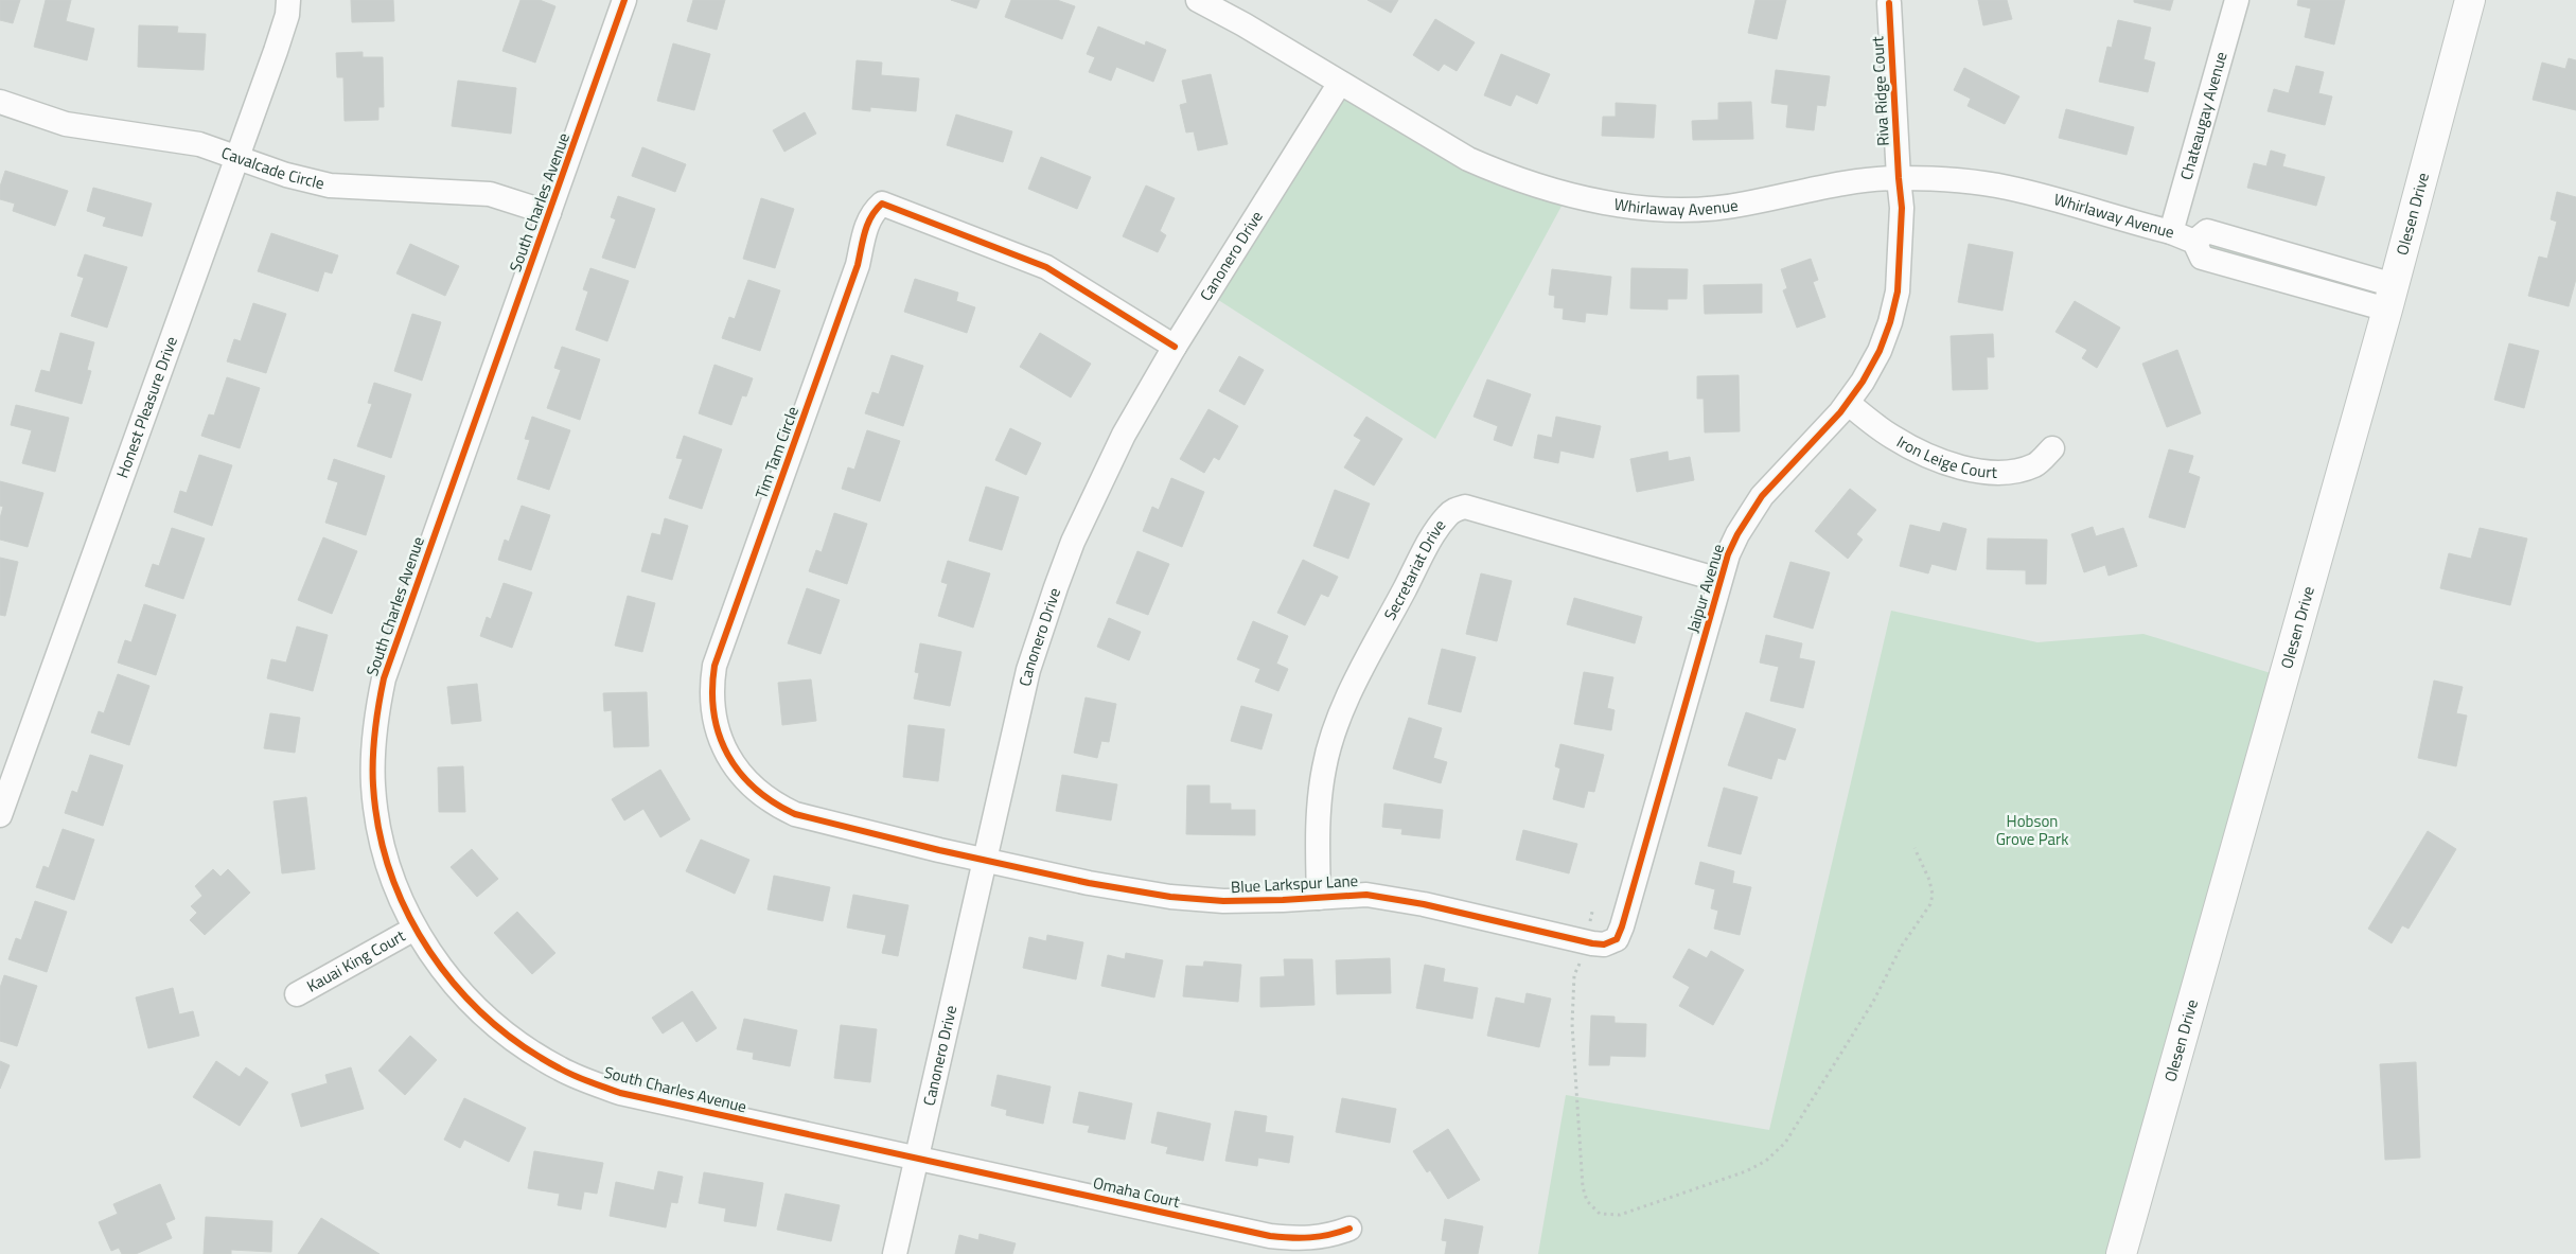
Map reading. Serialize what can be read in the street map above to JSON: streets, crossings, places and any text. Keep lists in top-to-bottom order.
{
  "streets": {
    "street": [
      "Riva Ridge Court",
      "Chateaugay Avenue",
      "Cavalcade Circle",
      "South Charles Avenue",
      "Whirlaway Avenue",
      "Olesen Drive",
      "Canonero Drive",
      "Honest Pleasure Drive",
      "Tim Tam Circle",
      "Iron Leige Court",
      "Secretariat Drive",
      "Jaipur Avenue",
      "Blue Larkspur Lane",
      "Kauai King Court",
      "Omaha Court"
    ]
  },
  "crossings": [
    ["Riva Ridge Court", "Whirlaway Avenue"],
    ["Riva Ridge Court", "Jaipur Avenue"],
    ["Chateaugay Avenue", "Whirlaway Avenue"],
    ["Cavalcade Circle", "South Charles Avenue"],
    ["Cavalcade Circle", "Honest Pleasure Drive"],
    ["South Charles Avenue", "Canonero Drive"],
    ["South Charles Avenue", "Kauai King Court"],
    ["South Charles Avenue", "Omaha Court"],
    ["Whirlaway Avenue", "Olesen Drive"],
    ["Whirlaway Avenue", "Canonero Drive"],
    ["Whirlaway Avenue", "Jaipur Avenue"],
    ["Canonero Drive", "Tim Tam Circle"],
    ["Canonero Drive", "Blue Larkspur Lane"],
    ["Canonero Drive", "Omaha Court"],
    ["Tim Tam Circle", "Blue Larkspur Lane"],
    ["Iron Leige Court", "Jaipur Avenue"],
    ["Secretariat Drive", "Jaipur Avenue"],
    ["Secretariat Drive", "Blue Larkspur Lane"],
    ["Jaipur Avenue", "Blue Larkspur Lane"]
  ],
  "parks": ["Hobson Grove Park"]
}
